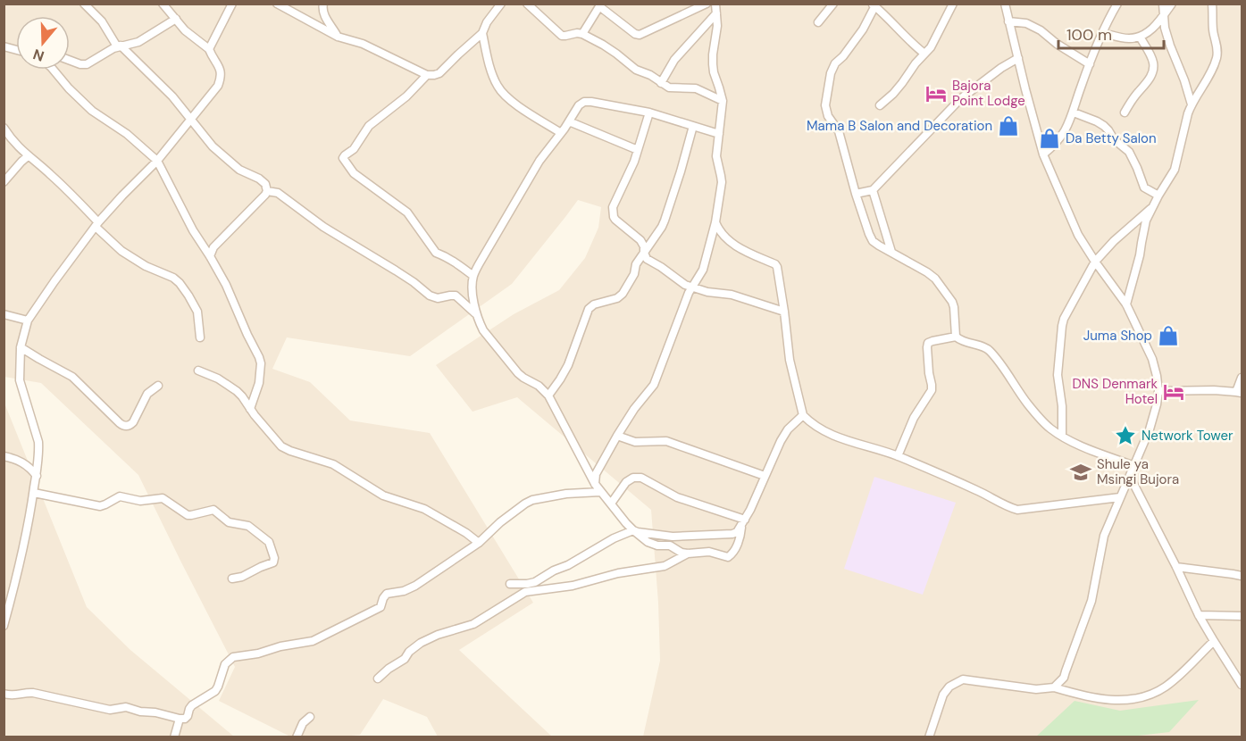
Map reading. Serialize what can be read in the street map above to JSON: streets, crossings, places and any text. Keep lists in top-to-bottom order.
{
  "places": {
    "hotel": ["Bajora Point Lodge", "DNS Denmark Hotel"],
    "shop": ["Mama B Salon and Decoration", "Da Betty Salon", "Juma Shop"],
    "place": ["Network Tower"],
    "school or university": ["Shule ya Msingi Bujora"]
  },
  "scale_bar": "100 m",
  "north": "bottom"
}
